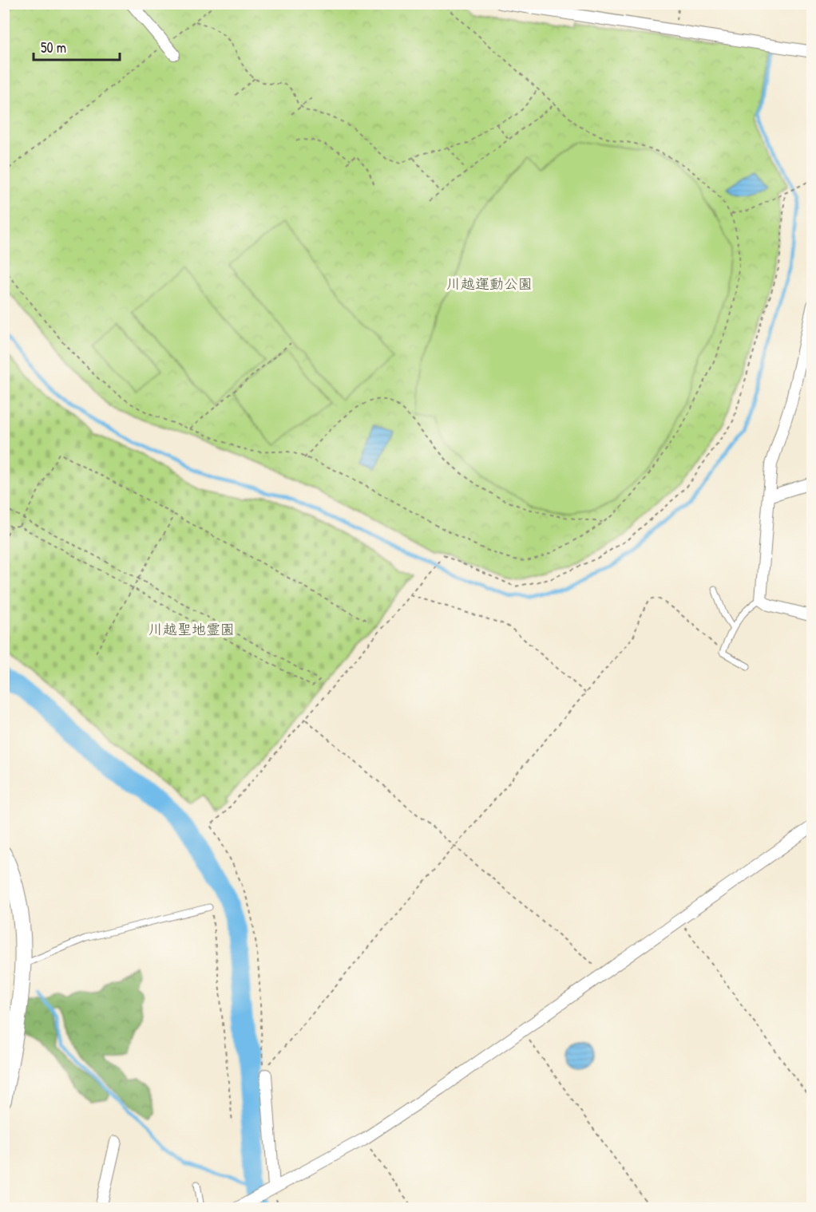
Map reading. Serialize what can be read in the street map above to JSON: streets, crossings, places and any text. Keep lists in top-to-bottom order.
{
  "parks": ["川越運動公園", "川越聖地霊園"],
  "scale_bar": "50 m"
}
